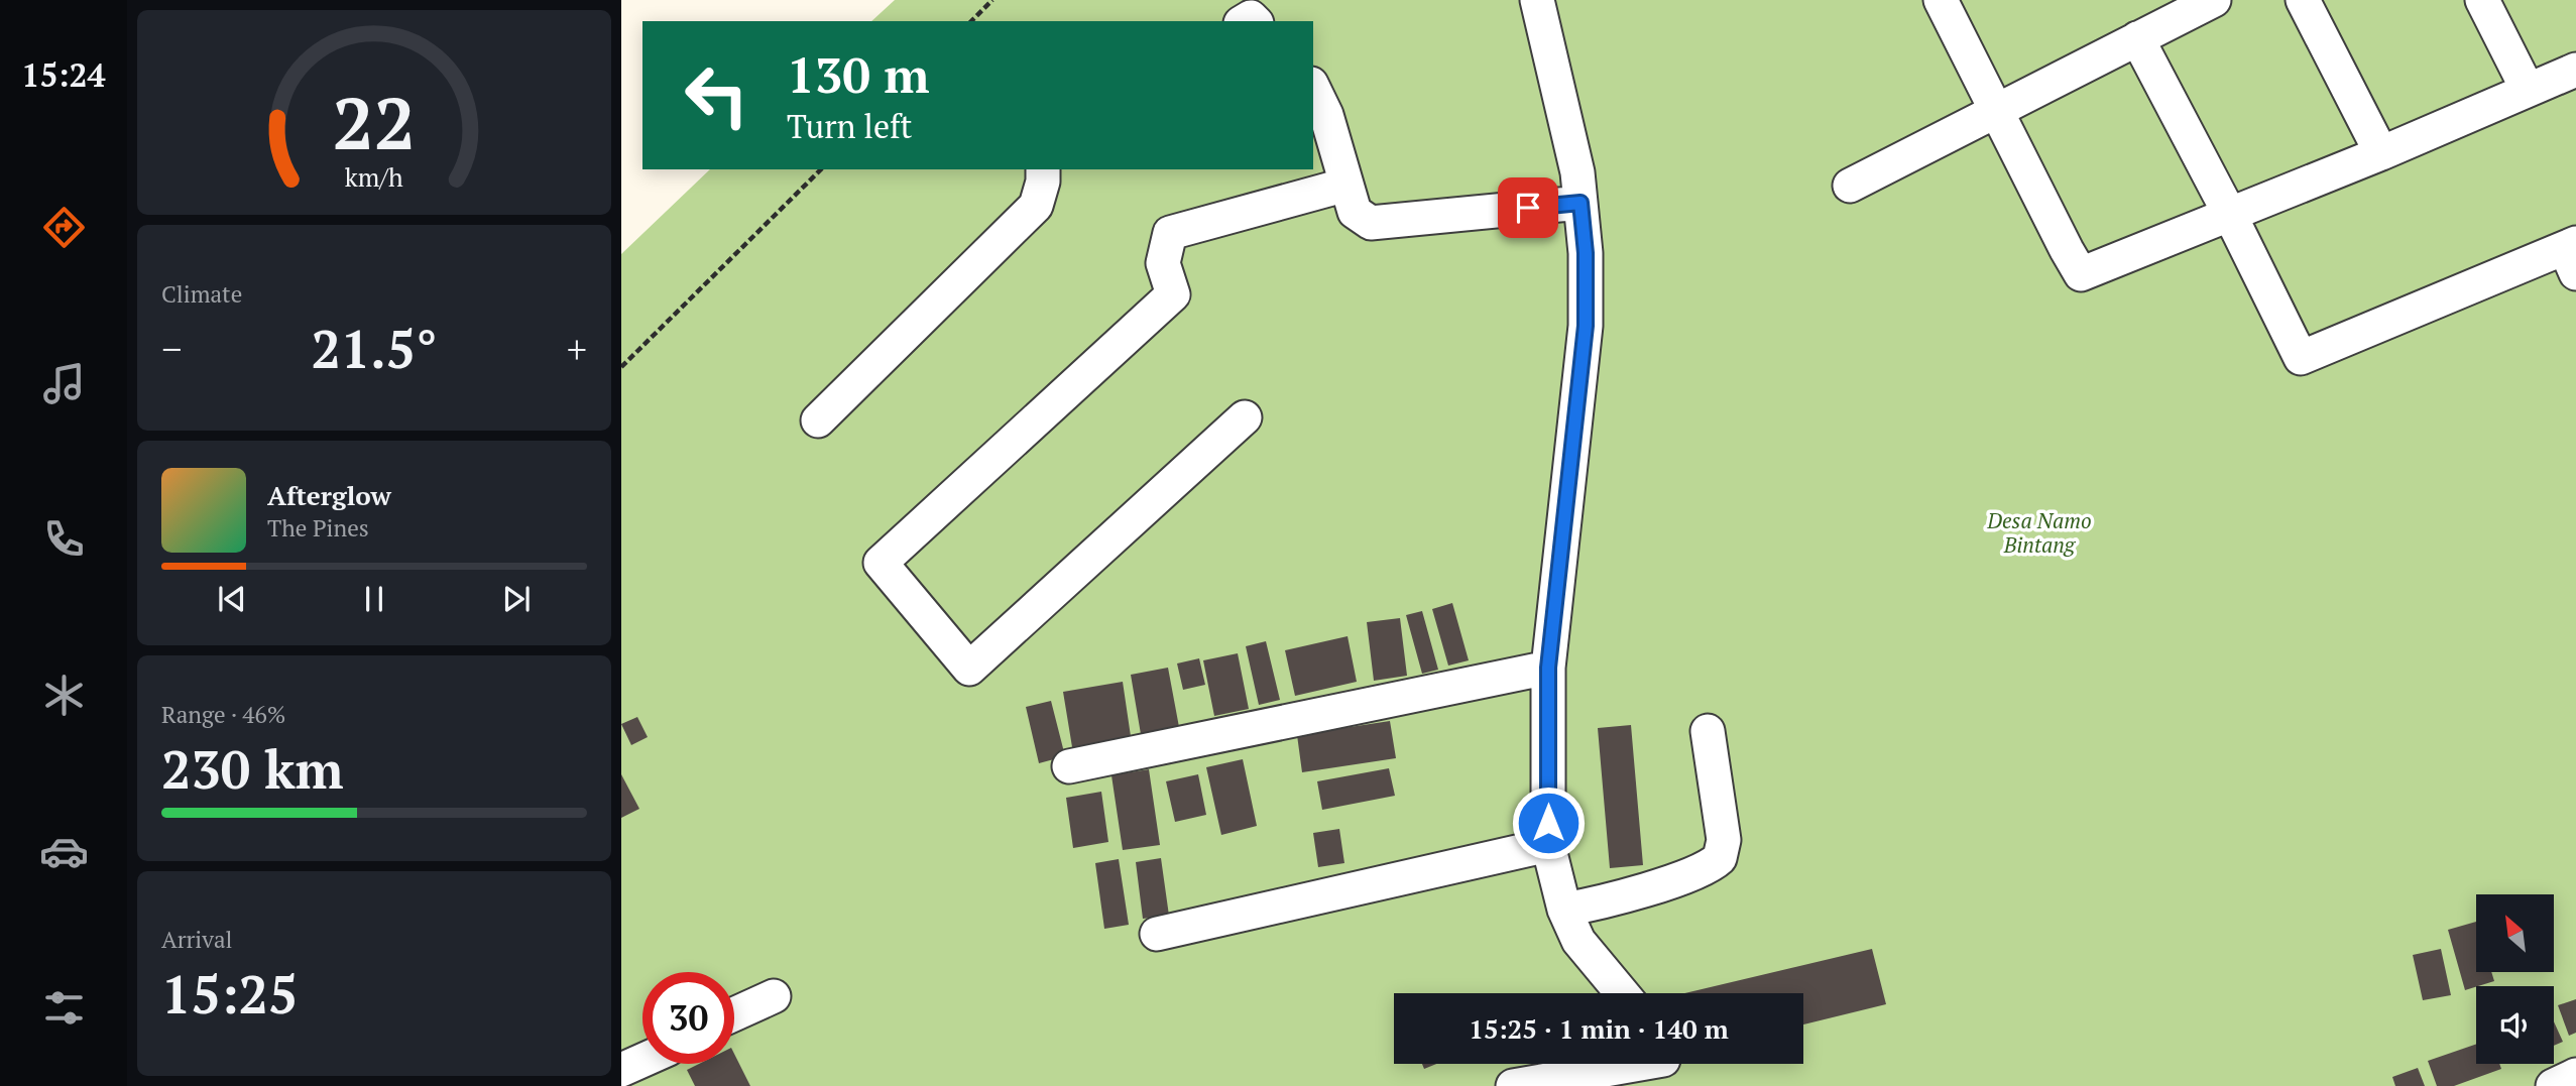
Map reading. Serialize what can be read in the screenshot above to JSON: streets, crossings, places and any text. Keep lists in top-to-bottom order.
{
  "parks": ["Desa Namo Bintang"],
  "north": "top left",
  "page": {
    "tabs": "15:24",
    "turn": ["130 m", "Turn left"],
    "tile": [
      "Climate",
      ["Range · 46%", "230 km"],
      ["Arrival", "15:25"]
    ],
    "heat": ["−", "21.5°", "+"],
    "song": ["Afterglow", "The Pines"],
    "limit": "30",
    "trip": "15:25 · 1 min · 140 m",
    "gauge": ["22", "km/h"]
  }
}
